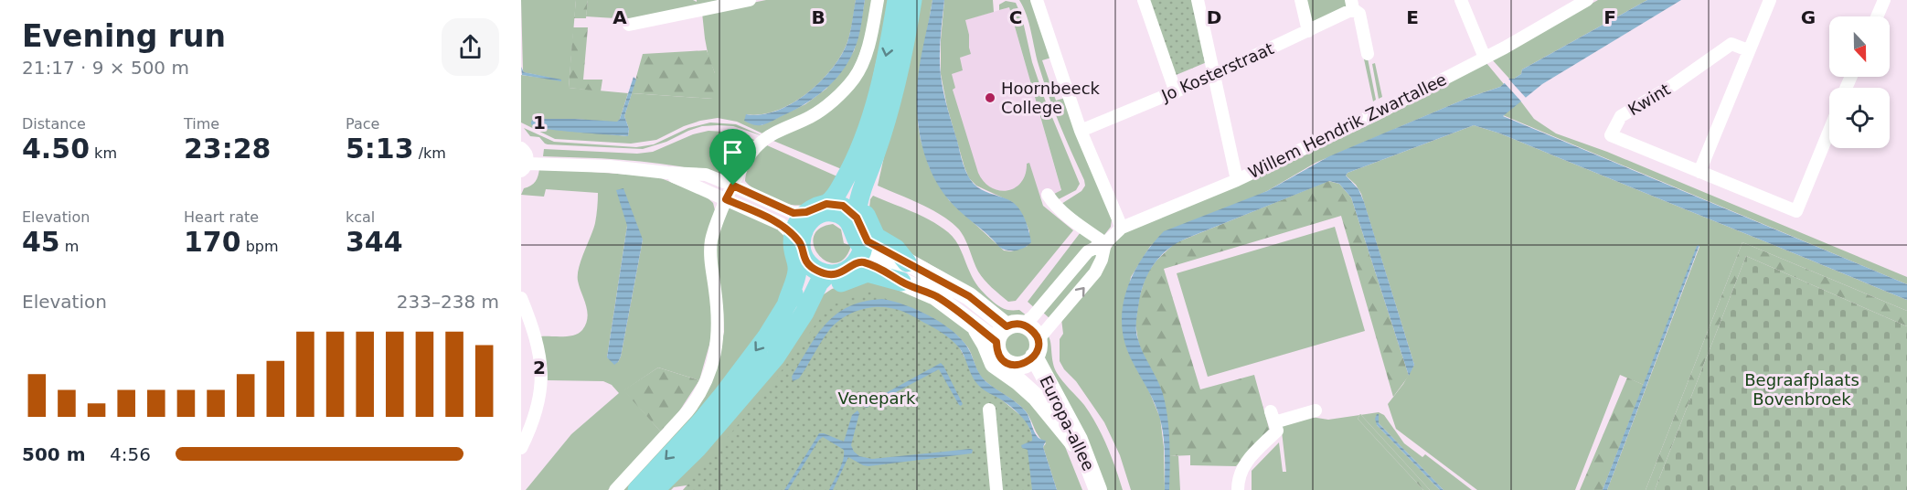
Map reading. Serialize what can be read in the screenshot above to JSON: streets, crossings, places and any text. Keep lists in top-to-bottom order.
{
  "streets": {
    "main road": ["Europa-allee"],
    "street": ["Jo Kosterstraat", "Kwint", "Willem Hendrik Zwartallee"]
  },
  "crossings": [
    ["Willem Hendrik Zwartallee", "Europa-allee"]
  ],
  "parks": ["Begraafplaats Bovenbroek", "Venepark"],
  "places": ["Hoornbeeck College"],
  "north": "bottom",
  "page": {
    "heading": ["Evening run", "21:17 · 9 × 500 m"],
    "stats": [
      ["Distance", "4.50 km"],
      ["Time", "23:28"],
      ["Pace", "5:13 /km"],
      ["Elevation", "45 m"],
      ["Heart rate", "170 bpm"],
      ["kcal", "344"]
    ],
    "chart": ["Elevation", "233–238 m"],
    "list": [
      {
        "name": "500 m",
        "note": "4:56"
      }
    ]
  },
  "grid": {
    "columns": [
      "A",
      "B",
      "C",
      "D",
      "E",
      "F",
      "G"
    ],
    "rows": ["1", "2"]
  }
}
